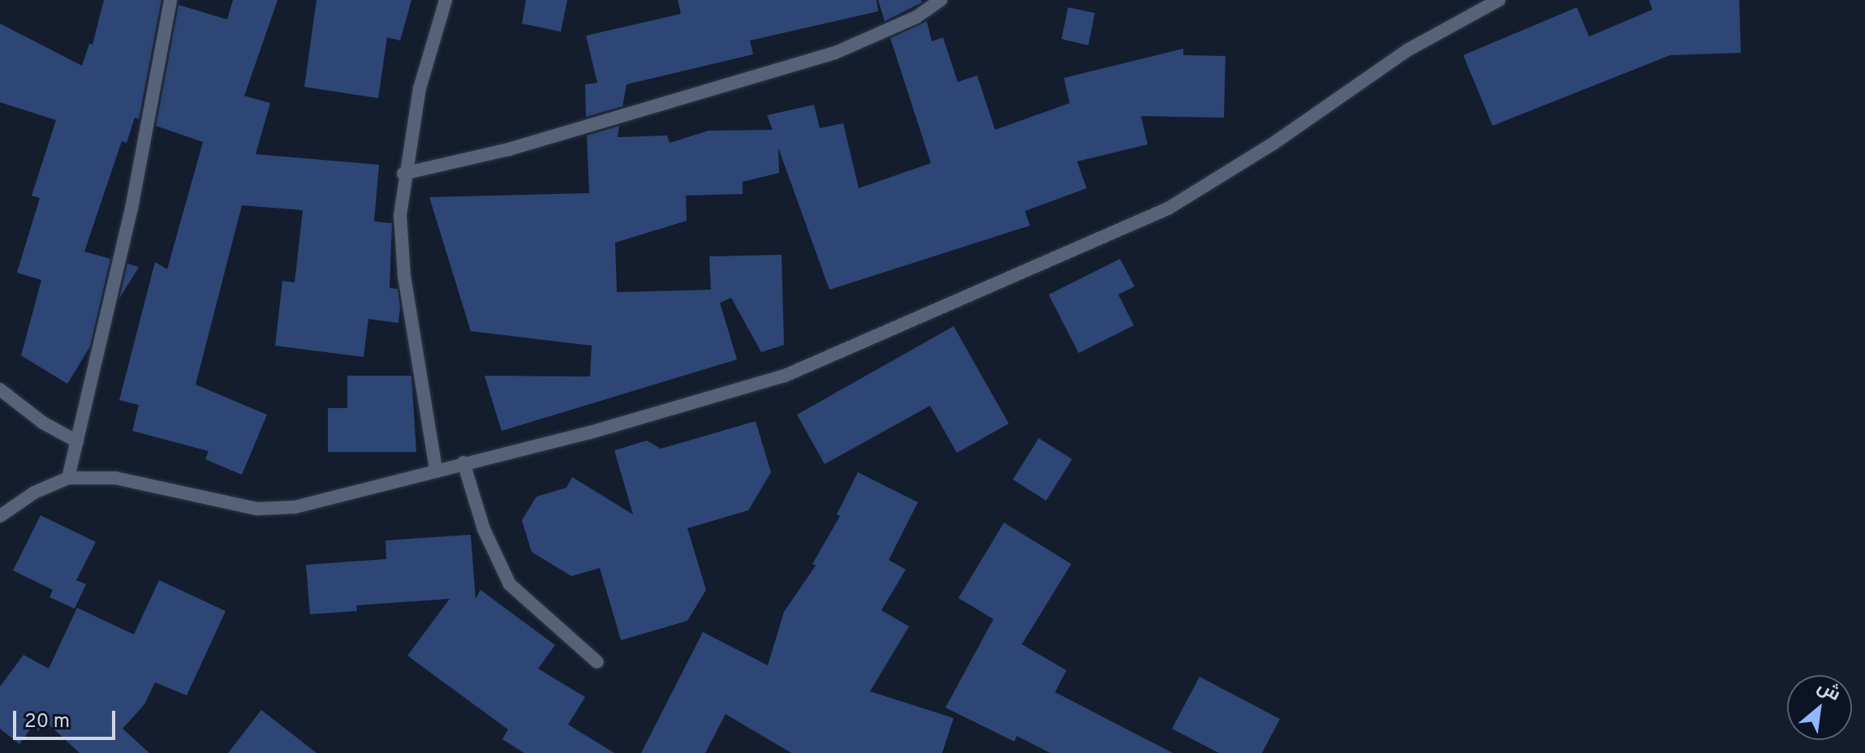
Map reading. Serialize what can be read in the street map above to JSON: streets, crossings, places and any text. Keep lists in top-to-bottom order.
{
  "scale_bar": "20 m",
  "north": "top right"
}
